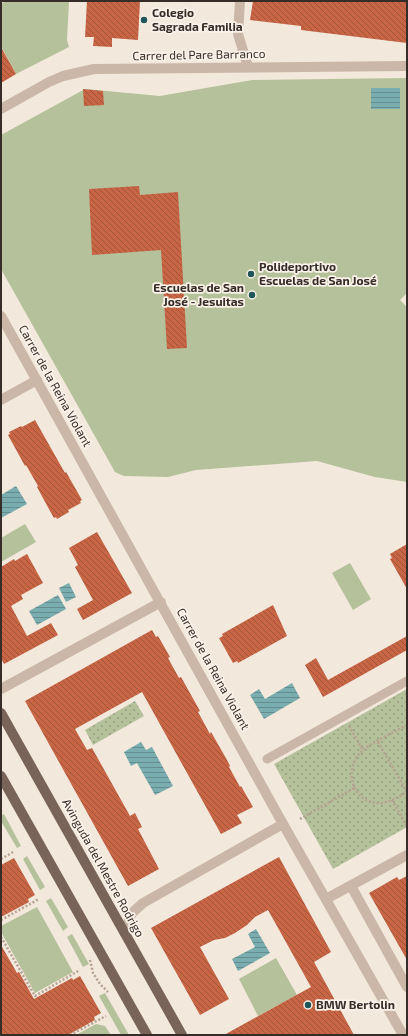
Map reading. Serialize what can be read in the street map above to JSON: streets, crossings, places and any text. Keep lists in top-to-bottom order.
{
  "streets": {
    "main road": ["Avinguda del Mestre Rodrigo"],
    "street": ["Carrer del Pare Barranco", "Carrer de la Reina Violant"]
  },
  "places": [
    "Colegio Sagrada Familia",
    "Polideportivo Escuelas de San José",
    "Escuelas de San José - Jesuitas",
    "BMW Bertolin"
  ]
}
